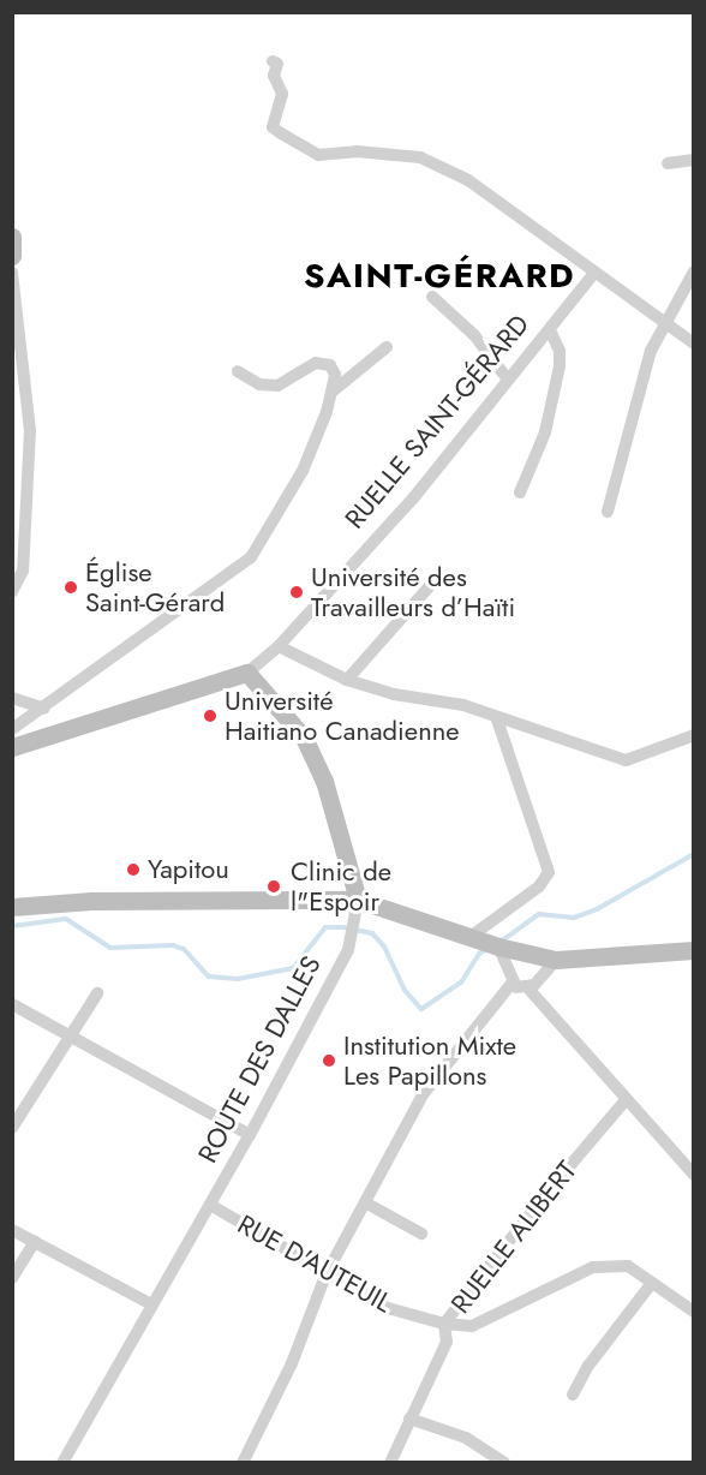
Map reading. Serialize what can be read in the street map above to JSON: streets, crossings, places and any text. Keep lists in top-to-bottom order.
{
  "streets": {
    "street": [
      "RUELLE SAINT-GÉRARD",
      "ROUTE DES DALLES",
      "RUELLE ALIBERT",
      "RUE D'AUTEUIL"
    ]
  },
  "crossings": [
    ["RUELLE SAINT-GÉRARD", "ROUTE DES DALLES"],
    ["ROUTE DES DALLES", "RUE D'AUTEUIL"],
    ["RUELLE ALIBERT", "RUE D'AUTEUIL"]
  ],
  "districts": ["SAINT-GÉRARD"],
  "places": [
    "Église Saint-Gérard",
    "Université des Travailleurs d’Haïti",
    "Université Haitiano Canadienne",
    "Yapitou",
    "Clinic de l\"Espoir",
    "Institution Mixte Les Papillons"
  ]
}
